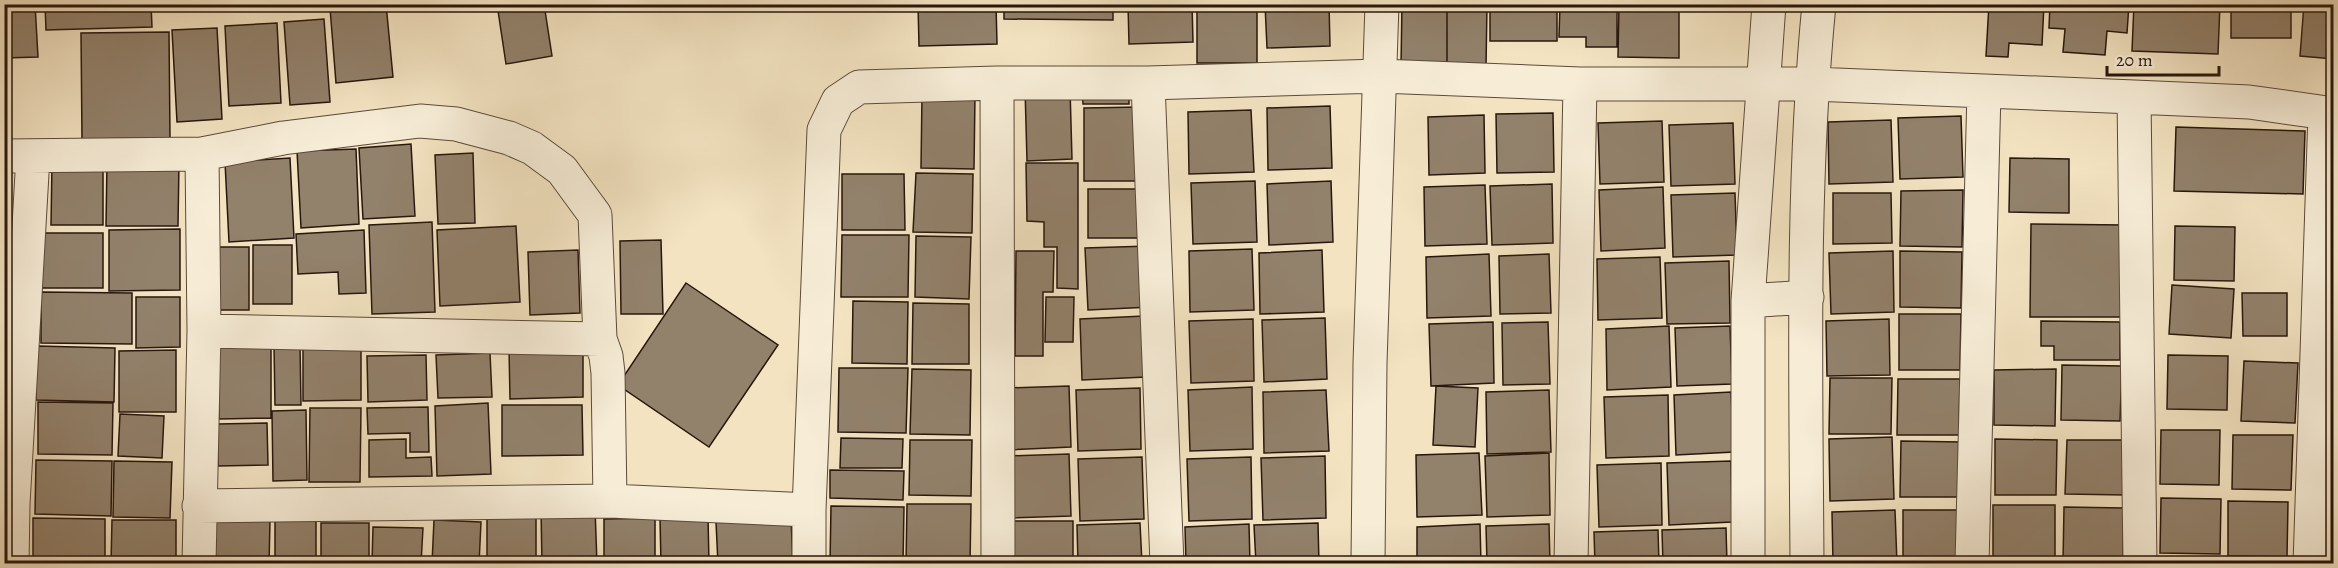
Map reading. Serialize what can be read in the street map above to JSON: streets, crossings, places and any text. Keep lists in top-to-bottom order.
{
  "scale_bar": "20 m"
}
